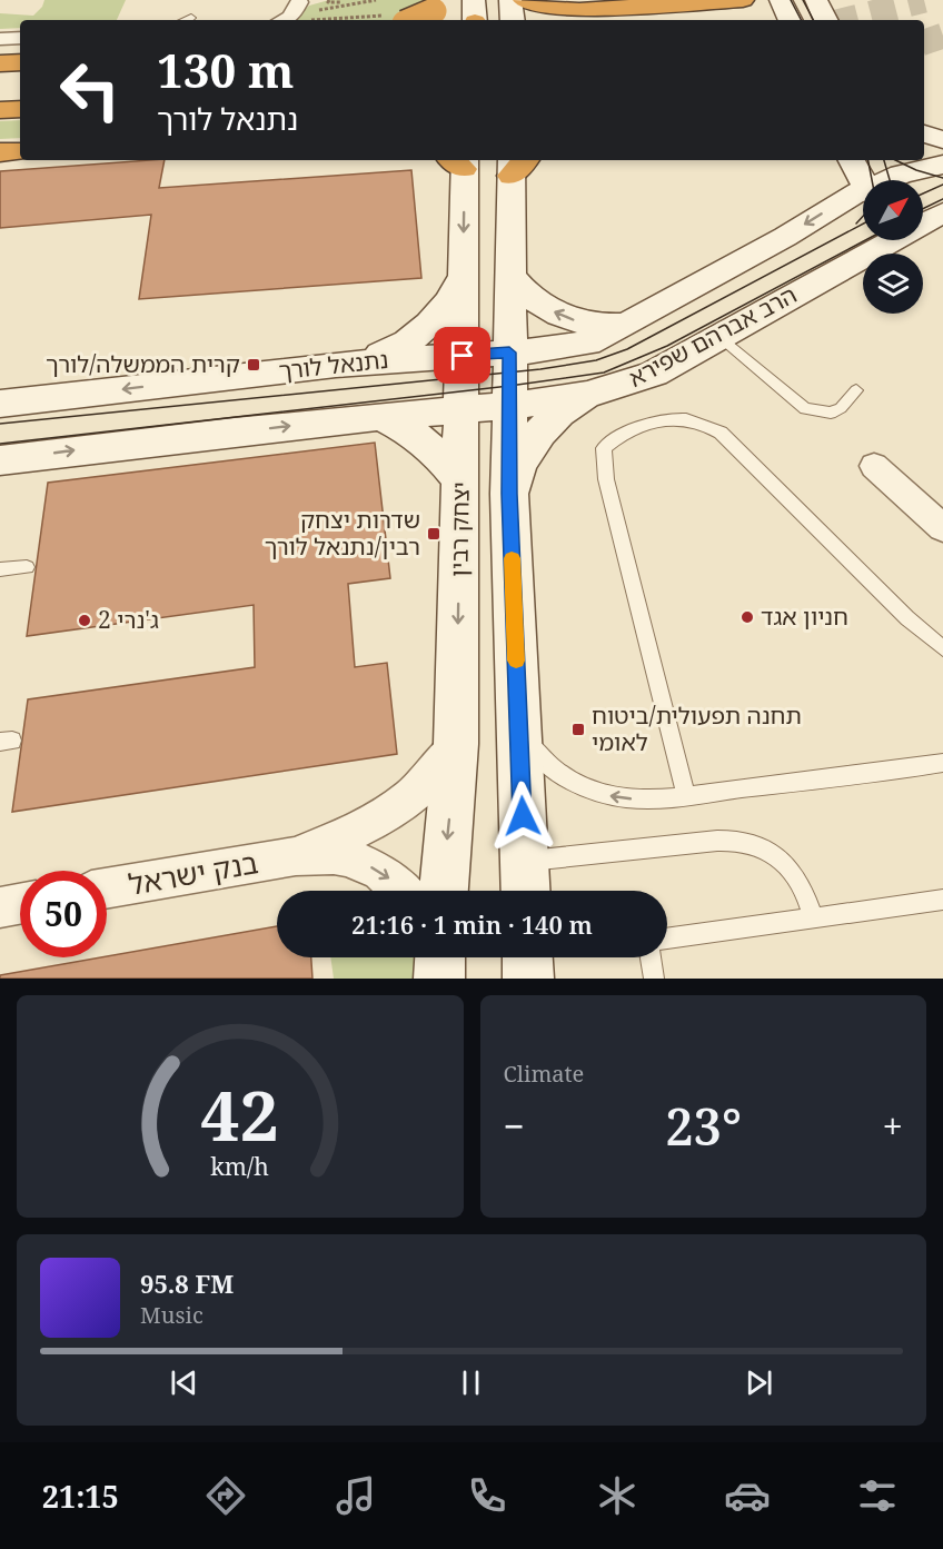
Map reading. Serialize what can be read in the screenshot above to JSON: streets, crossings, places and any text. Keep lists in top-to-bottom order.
{
  "streets": {
    "street": [
      "הרב אברהם שפירא",
      "נתנאל לורך",
      "יצחק רבין",
      "בנק ישראל"
    ]
  },
  "crossings": [
    ["הרב אברהם שפירא", "נתנאל לורך"],
    ["הרב אברהם שפירא", "יצחק רבין"],
    ["נתנאל לורך", "יצחק רבין"],
    ["יצחק רבין", "בנק ישראל"]
  ],
  "places": {
    "transit": ["קרית הממשלה/לורך", "שדרות יצחק רבין/נתנאל לורך", "תחנה תפעולית/ביטוח לאומי"],
    "other": ["חניון אגד", "ג'נרי 2"]
  },
  "north": "top right",
  "page": {
    "turn": ["130 m", "נתנאל לורך"],
    "limit": "50",
    "trip": "21:16 · 1 min · 140 m",
    "tile": "Climate",
    "heat": ["−", "23°", "+"],
    "song": ["95.8 FM", "Music"],
    "tabs": "21:15",
    "gauge": ["42", "km/h"]
  }
}
